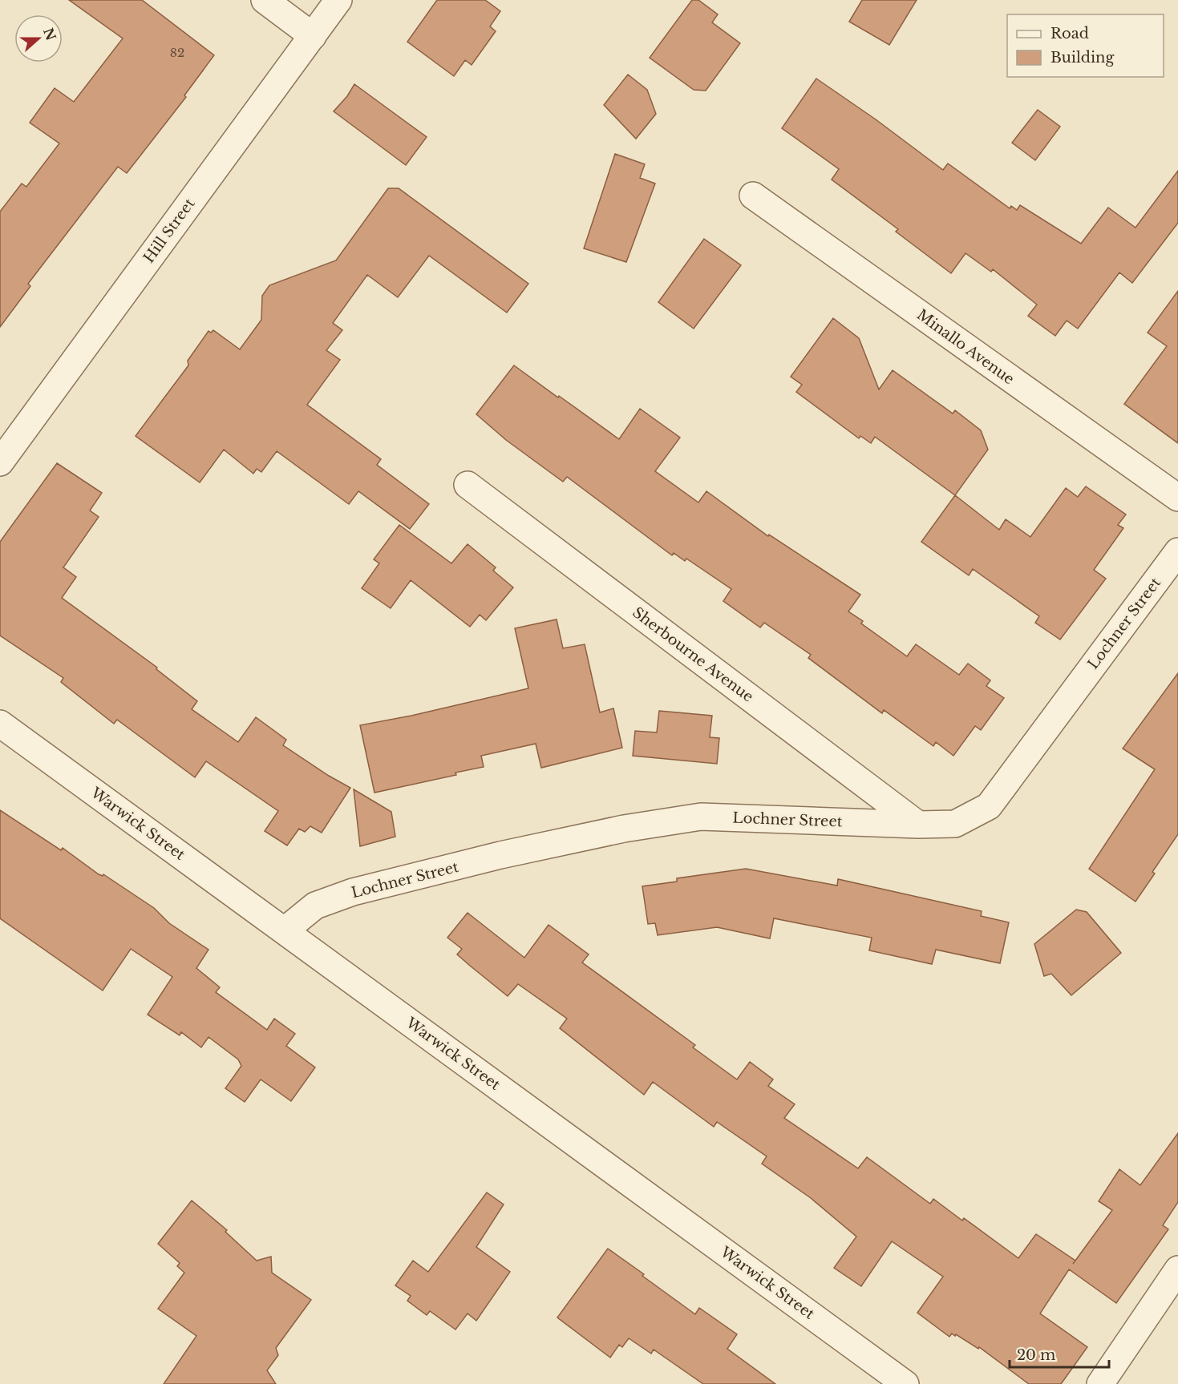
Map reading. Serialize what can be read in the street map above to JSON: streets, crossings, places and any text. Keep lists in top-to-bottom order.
{
  "streets": {
    "street": [
      "Hill Street",
      "Minallo Avenue",
      "Lochner Street",
      "Sherbourne Avenue",
      "Warwick Street"
    ]
  },
  "crossings": [
    ["Lochner Street", "Sherbourne Avenue"],
    ["Lochner Street", "Warwick Street"]
  ],
  "house_numbers": ["82"],
  "legend": ["Road", "Building"],
  "scale_bar": "20 m",
  "north": "right"
}
